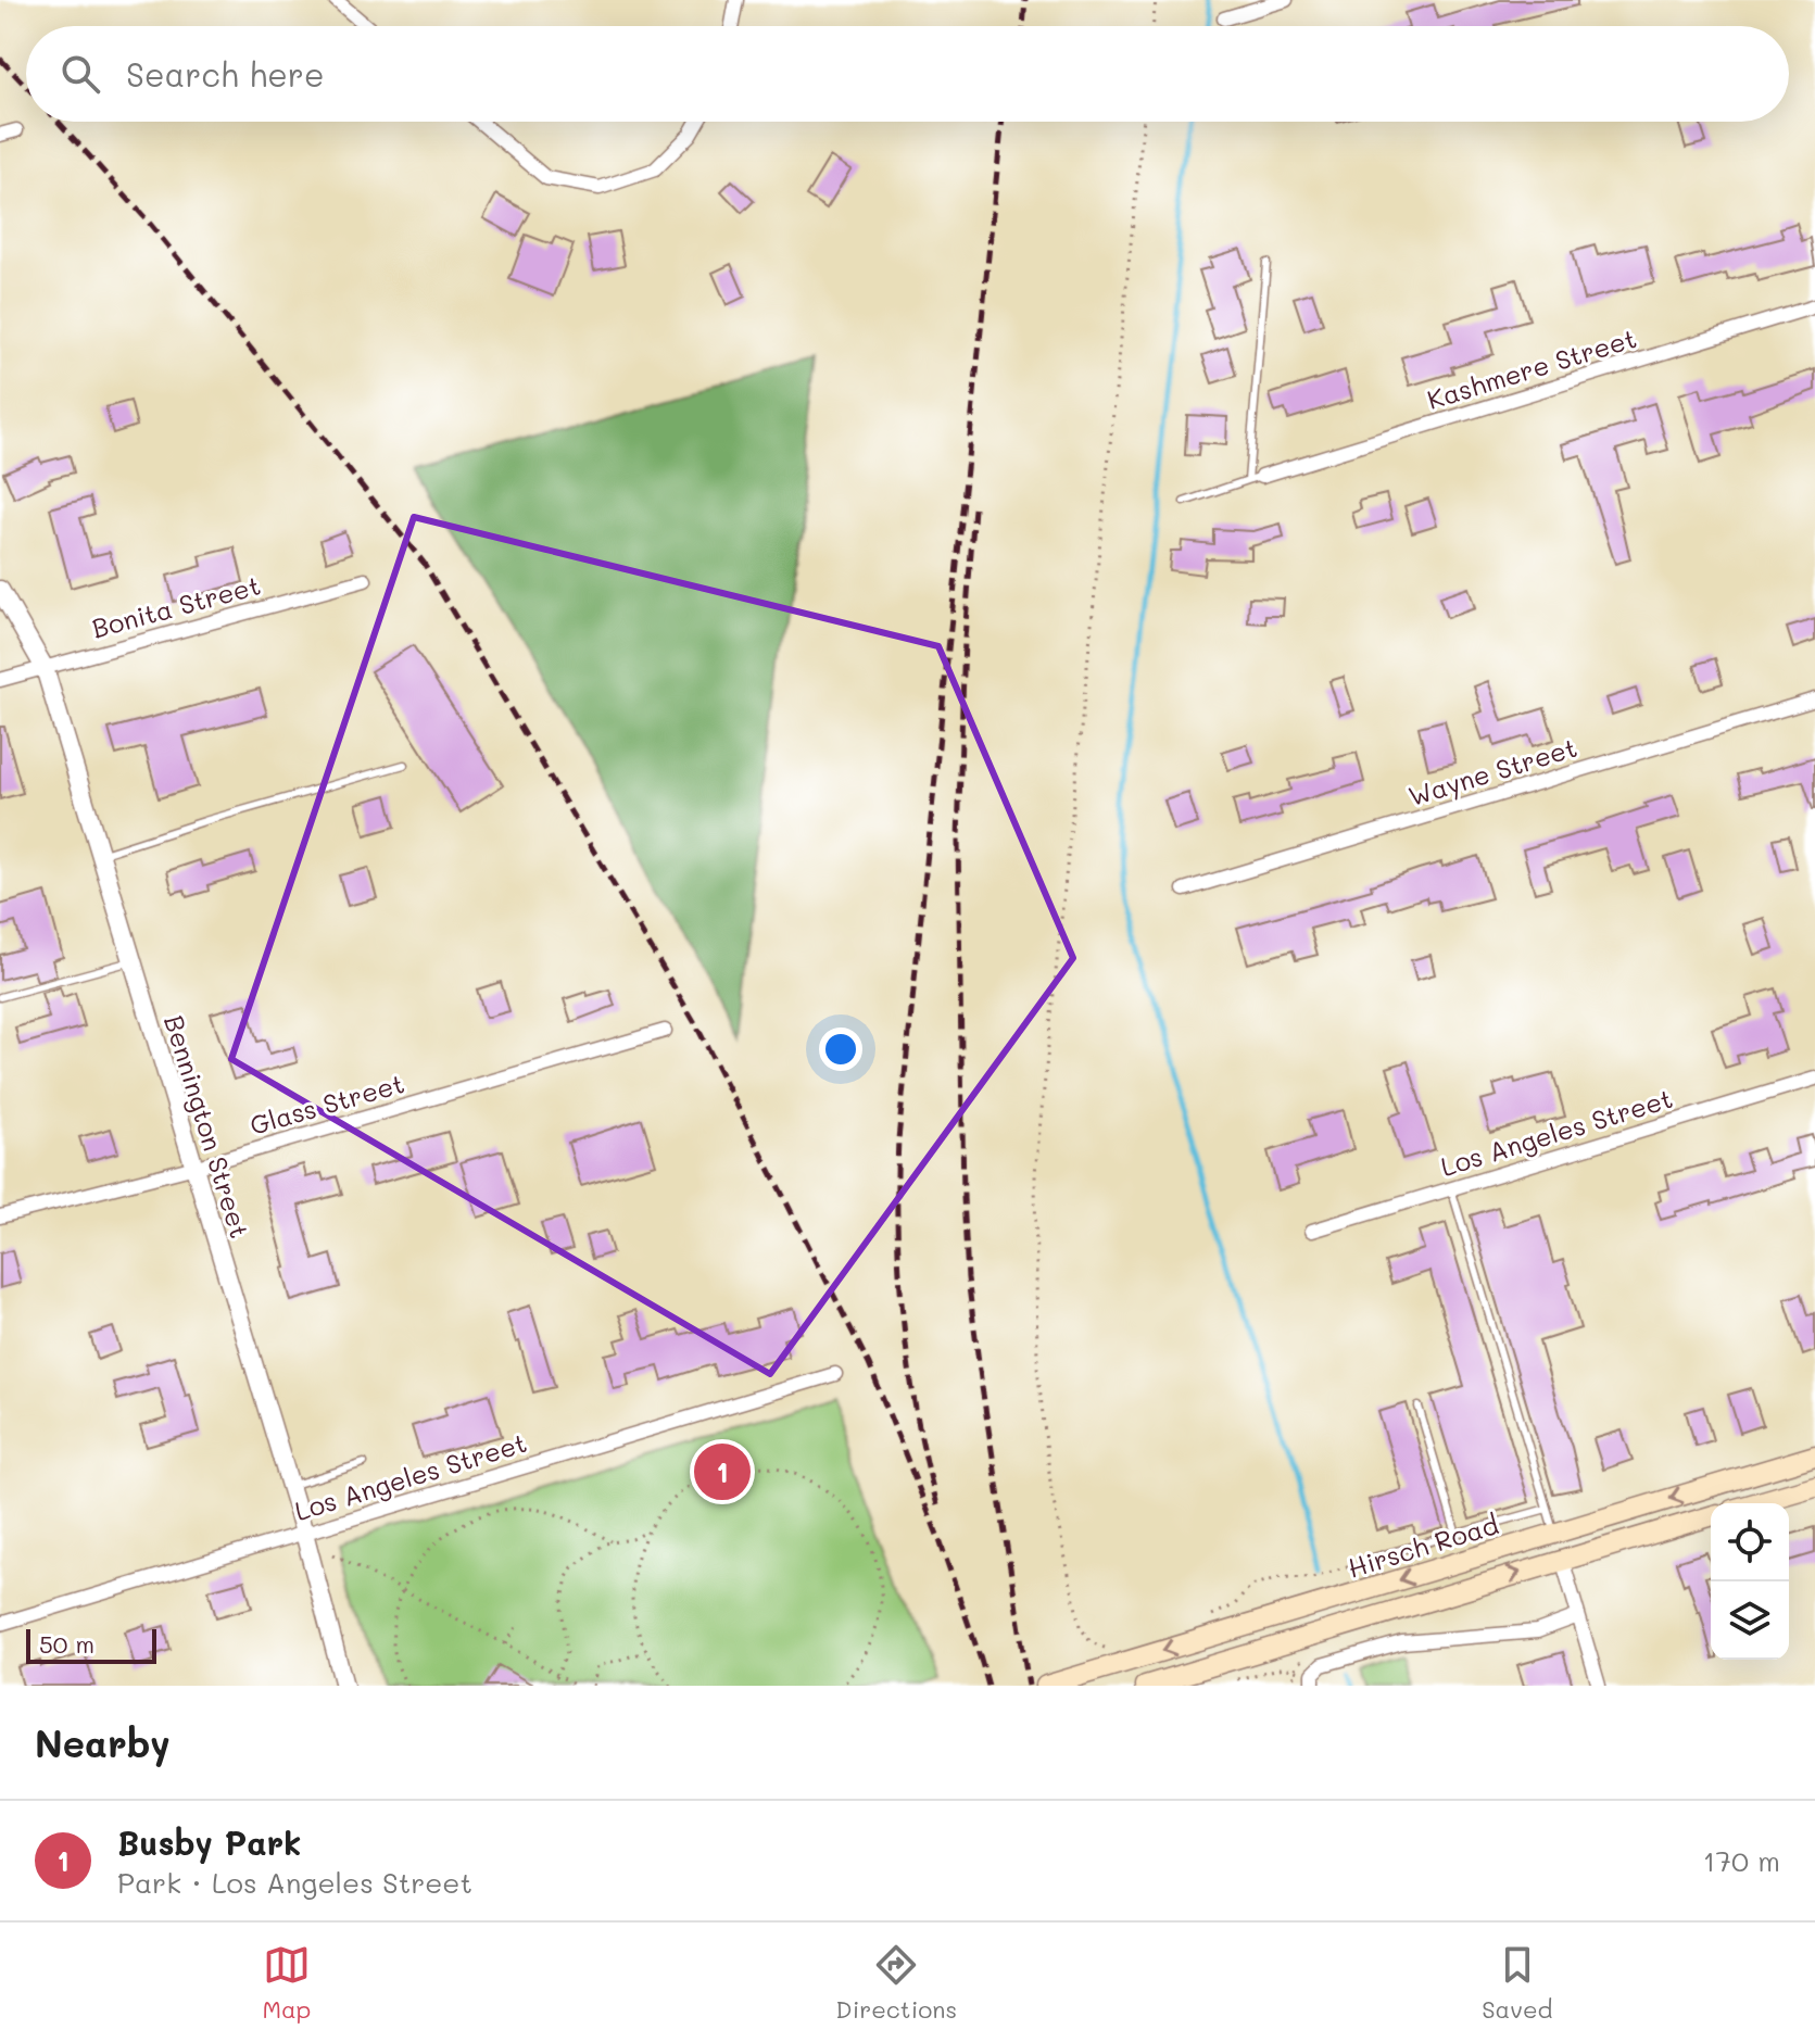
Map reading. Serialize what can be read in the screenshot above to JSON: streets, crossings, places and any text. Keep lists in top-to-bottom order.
{
  "streets": {
    "main road": ["Hirsch Road"],
    "street": [
      "Kashmere Street",
      "Bonita Street",
      "Wayne Street",
      "Glass Street",
      "Bennington Street",
      "Los Angeles Street"
    ]
  },
  "crossings": [
    ["Bonita Street", "Bennington Street"],
    ["Glass Street", "Bennington Street"],
    ["Bennington Street", "Los Angeles Street"]
  ],
  "scale_bar": "50 m",
  "page": {
    "search": "Search here",
    "pins": "1",
    "scale": "50 m",
    "heading": "Nearby",
    "list": [
      {
        "mark": "1",
        "name": "Busby Park",
        "note": "Park · Los Angeles Street",
        "value": "170 m"
      }
    ],
    "nav": ["Map", "Directions", "Saved"]
  }
}
